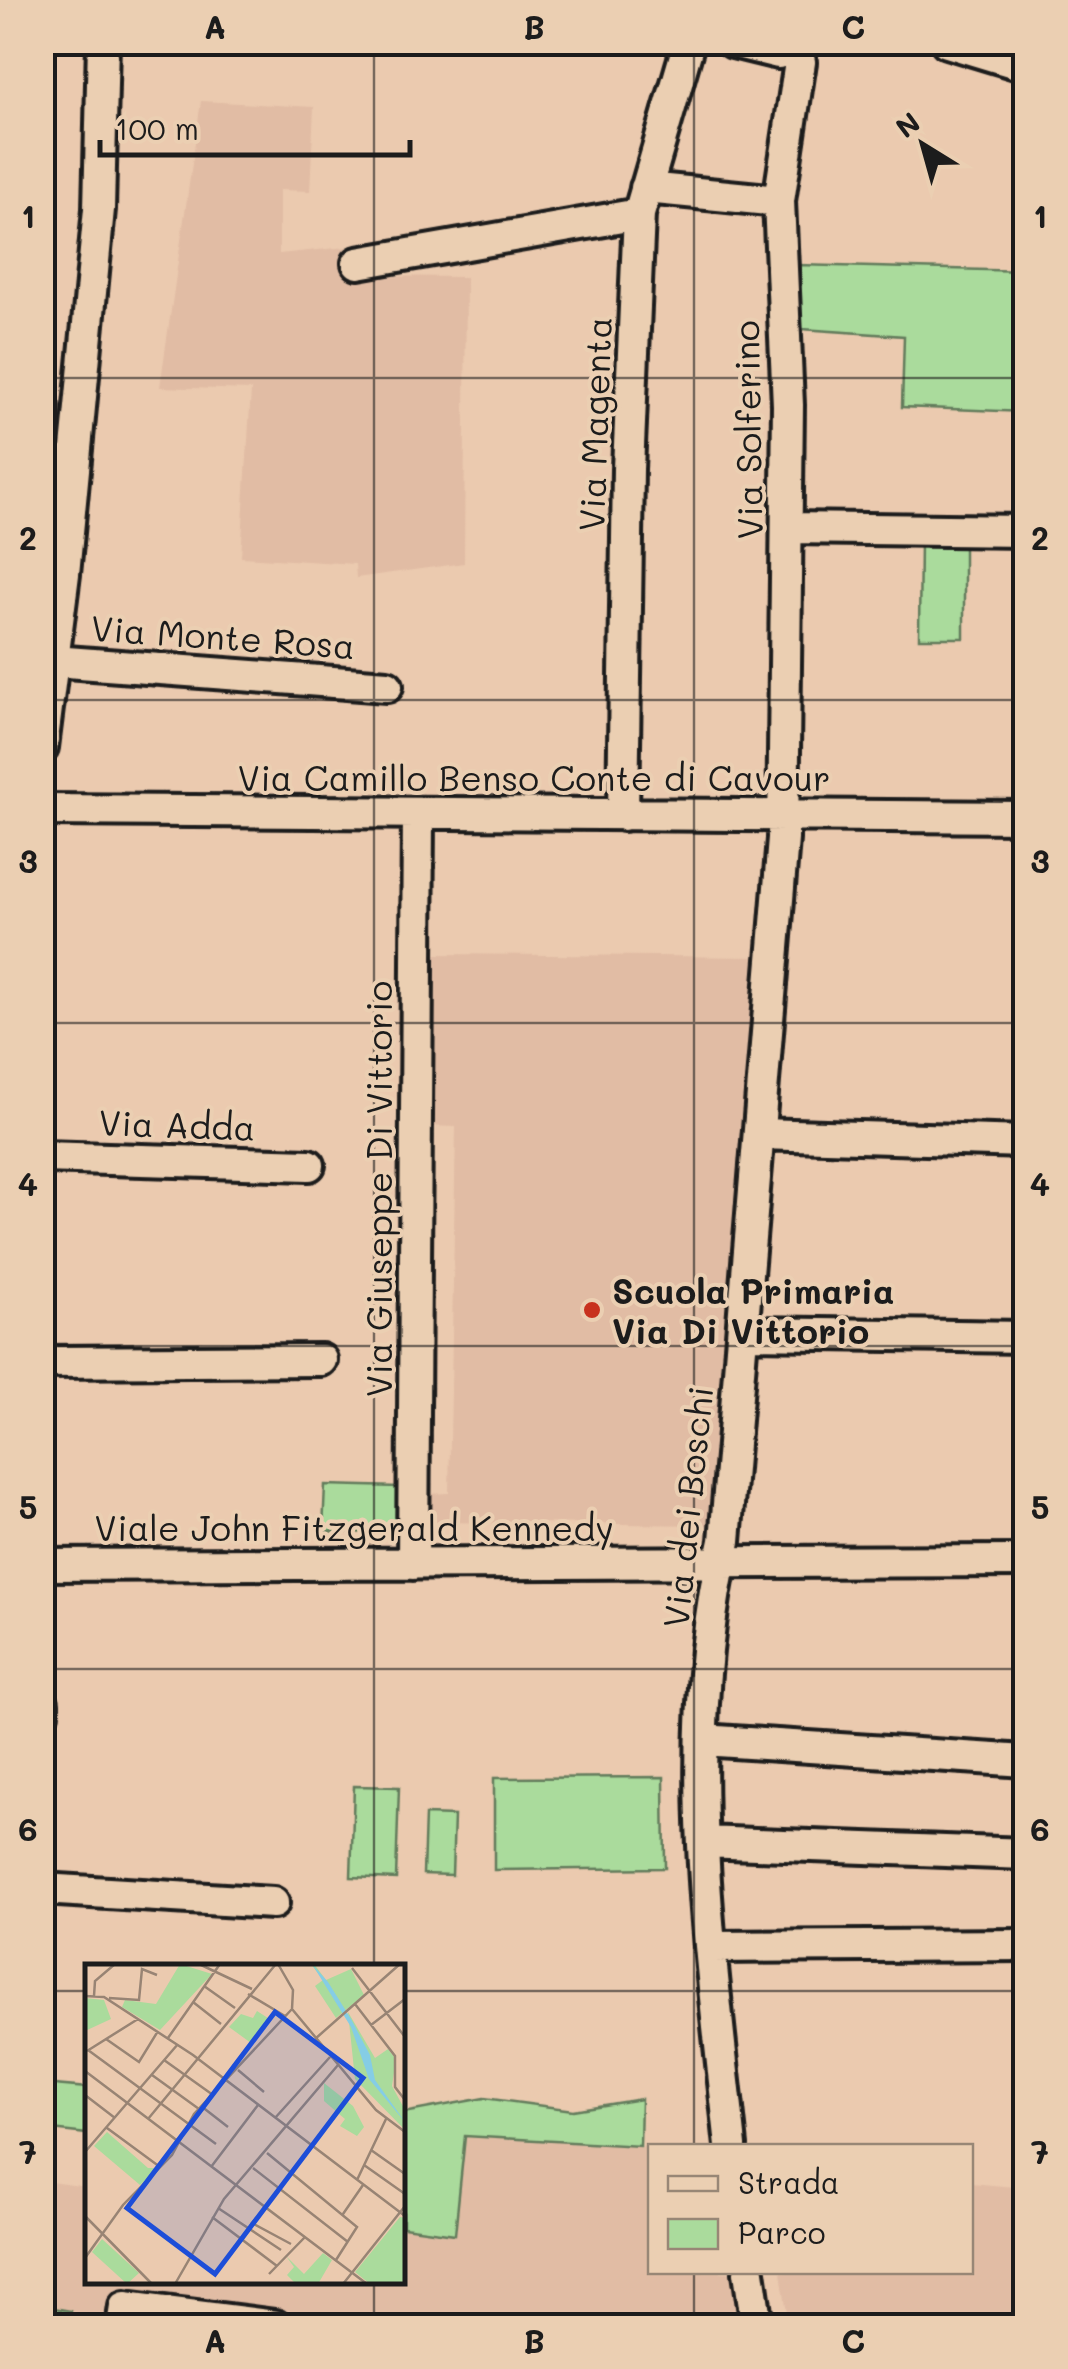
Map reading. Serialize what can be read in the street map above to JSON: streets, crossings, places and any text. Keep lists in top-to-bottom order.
{
  "streets": {
    "street": [
      "Via Magenta",
      "Via Solferino",
      "Via Monte Rosa",
      "Via Camillo Benso Conte di Cavour",
      "Via Adda",
      "Via Giuseppe Di Vittorio",
      "Via dei Boschi",
      "Viale John Fitzgerald Kennedy"
    ]
  },
  "crossings": [
    ["Via Magenta", "Via Camillo Benso Conte di Cavour"],
    ["Via Solferino", "Via Camillo Benso Conte di Cavour"],
    ["Via Solferino", "Via dei Boschi"],
    ["Via Camillo Benso Conte di Cavour", "Via Giuseppe Di Vittorio"],
    ["Via Camillo Benso Conte di Cavour", "Via dei Boschi"],
    ["Via Giuseppe Di Vittorio", "Viale John Fitzgerald Kennedy"],
    ["Via dei Boschi", "Viale John Fitzgerald Kennedy"]
  ],
  "places": ["Scuola Primaria Via Di Vittorio"],
  "legend": ["Strada", "Parco"],
  "scale_bar": "100 m",
  "north": "top left",
  "grid": {
    "columns": ["A", "B", "C"],
    "rows": [
      "1",
      "2",
      "3",
      "4",
      "5",
      "6",
      "7"
    ]
  }
}
